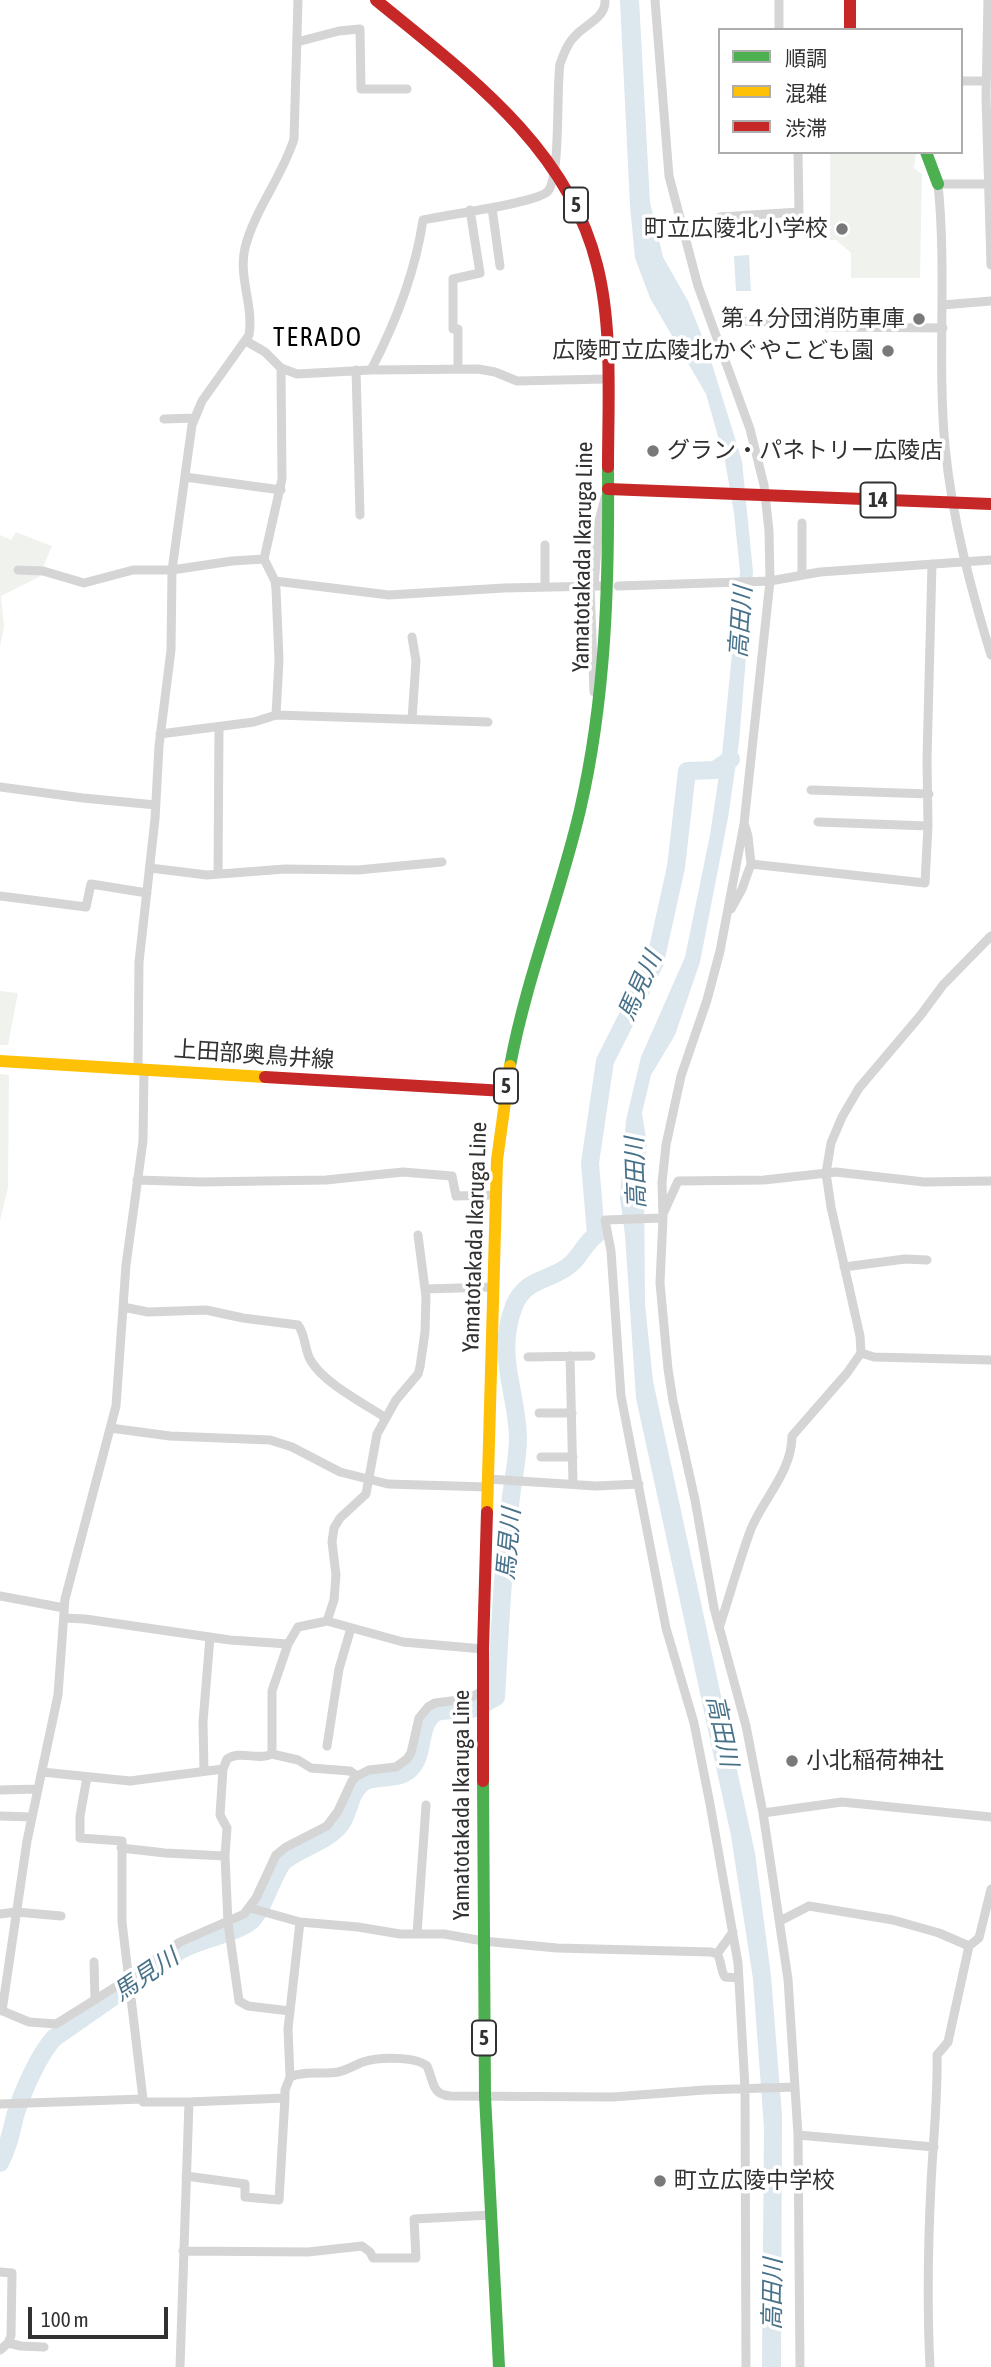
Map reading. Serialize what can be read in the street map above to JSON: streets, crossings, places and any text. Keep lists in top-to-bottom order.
{
  "streets": {
    "main road": [
      "5",
      "14",
      "Yamatotakada Ikaruga Line",
      "上田部奥鳥井線"
    ]
  },
  "crossings": [
    ["14", "Yamatotakada Ikaruga Line"],
    ["Yamatotakada Ikaruga Line", "上田部奥鳥井線"]
  ],
  "districts": ["TERADO"],
  "water": ["高田川", "馬見川"],
  "places": [
    "町立広陵北小学校",
    "第４分団消防車庫",
    "広陵町立広陵北かぐやこども園",
    "グラン・パネトリー広陵店",
    "小北稲荷神社",
    "町立広陵中学校"
  ],
  "legend": ["順調", "混雑", "渋滞"],
  "scale_bar": "100 m"
}
